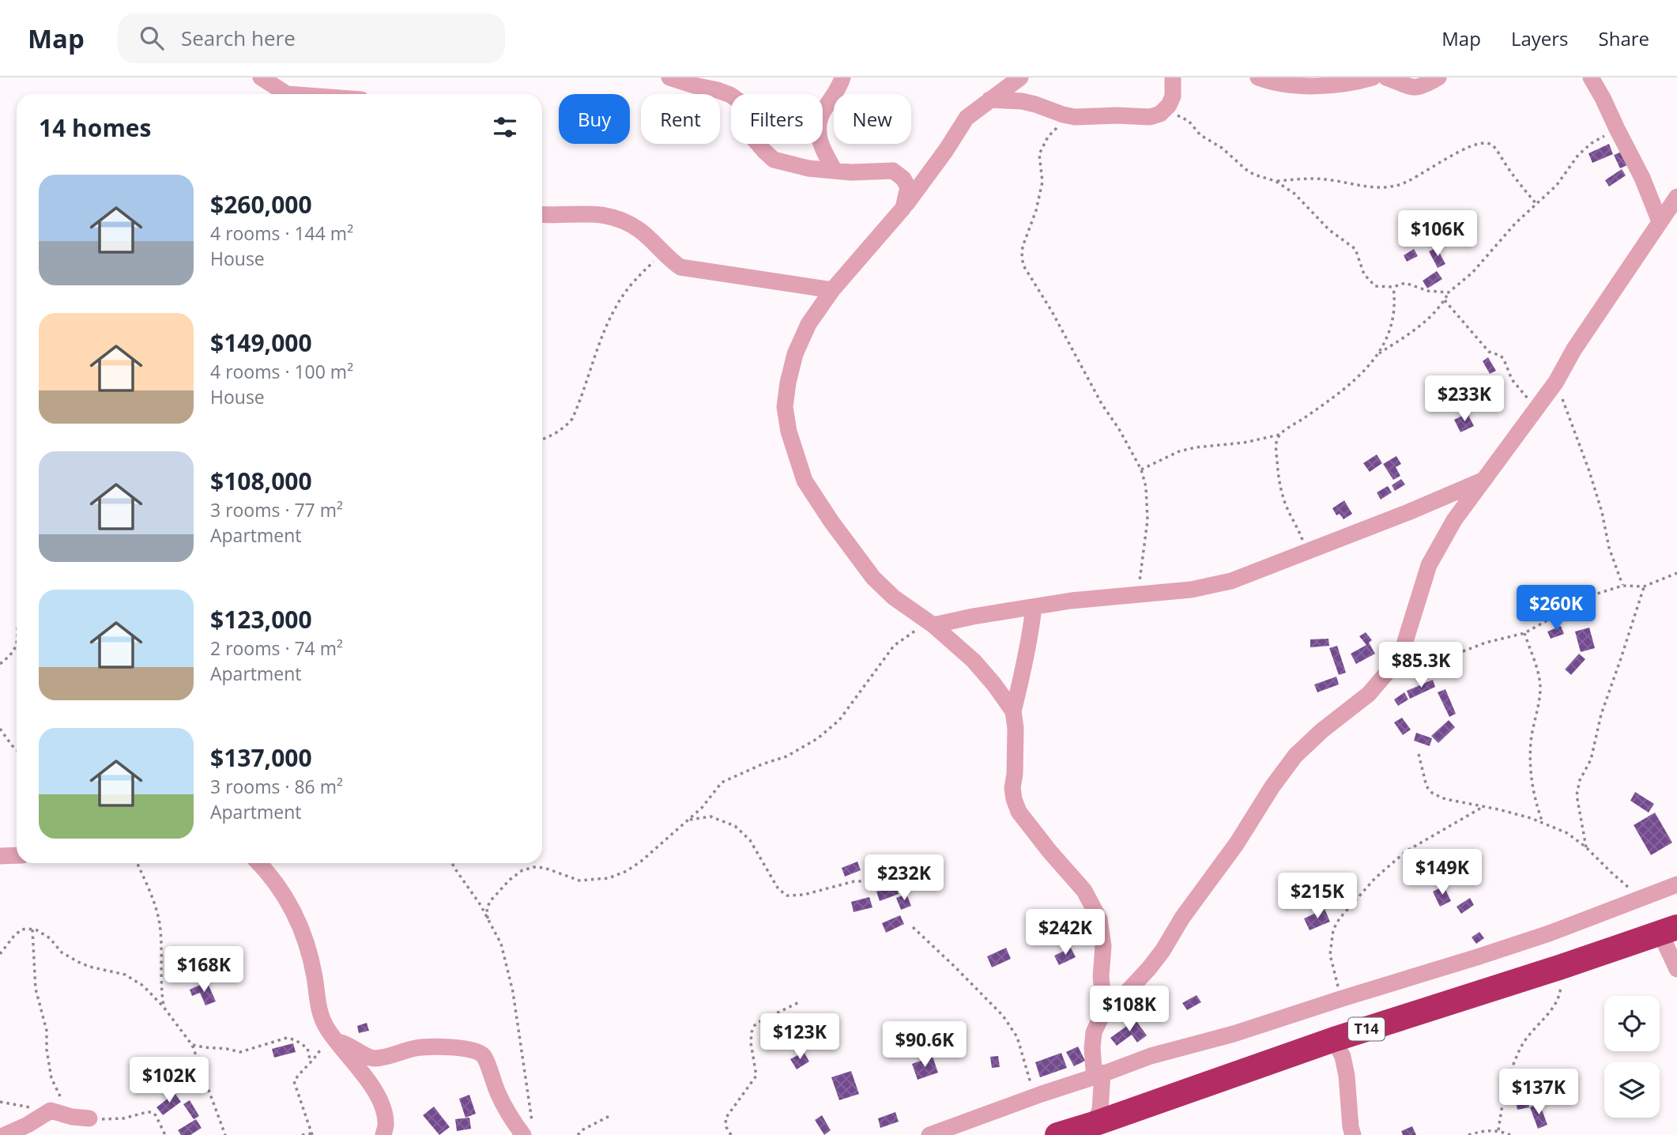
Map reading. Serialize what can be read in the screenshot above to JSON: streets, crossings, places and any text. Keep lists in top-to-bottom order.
{
  "streets": {
    "highway": ["T14"]
  },
  "page": {
    "header": "Map",
    "search": "Search here",
    "nav": ["Map", "Layers", "Share"],
    "chip": [
      "Buy",
      "Rent",
      "Filters",
      "New"
    ],
    "heading": "14 homes",
    "list": [
      {
        "name": "$260,000",
        "note": "4 rooms · 144 m² · House"
      },
      {
        "name": "$149,000",
        "note": "4 rooms · 100 m² · House"
      },
      {
        "name": "$108,000",
        "note": "3 rooms · 77 m² · Apartment"
      },
      {
        "name": "$123,000",
        "note": "2 rooms · 74 m² · Apartment"
      },
      {
        "name": "$137,000",
        "note": "3 rooms · 86 m² · Apartment"
      }
    ],
    "price": [
      "$106K",
      "$233K",
      "$260K",
      "$85.3K",
      "$149K",
      "$232K",
      "$215K",
      "$242K",
      "$168K",
      "$108K",
      "$123K",
      "$90.6K",
      "$102K",
      "$137K"
    ]
  }
}
